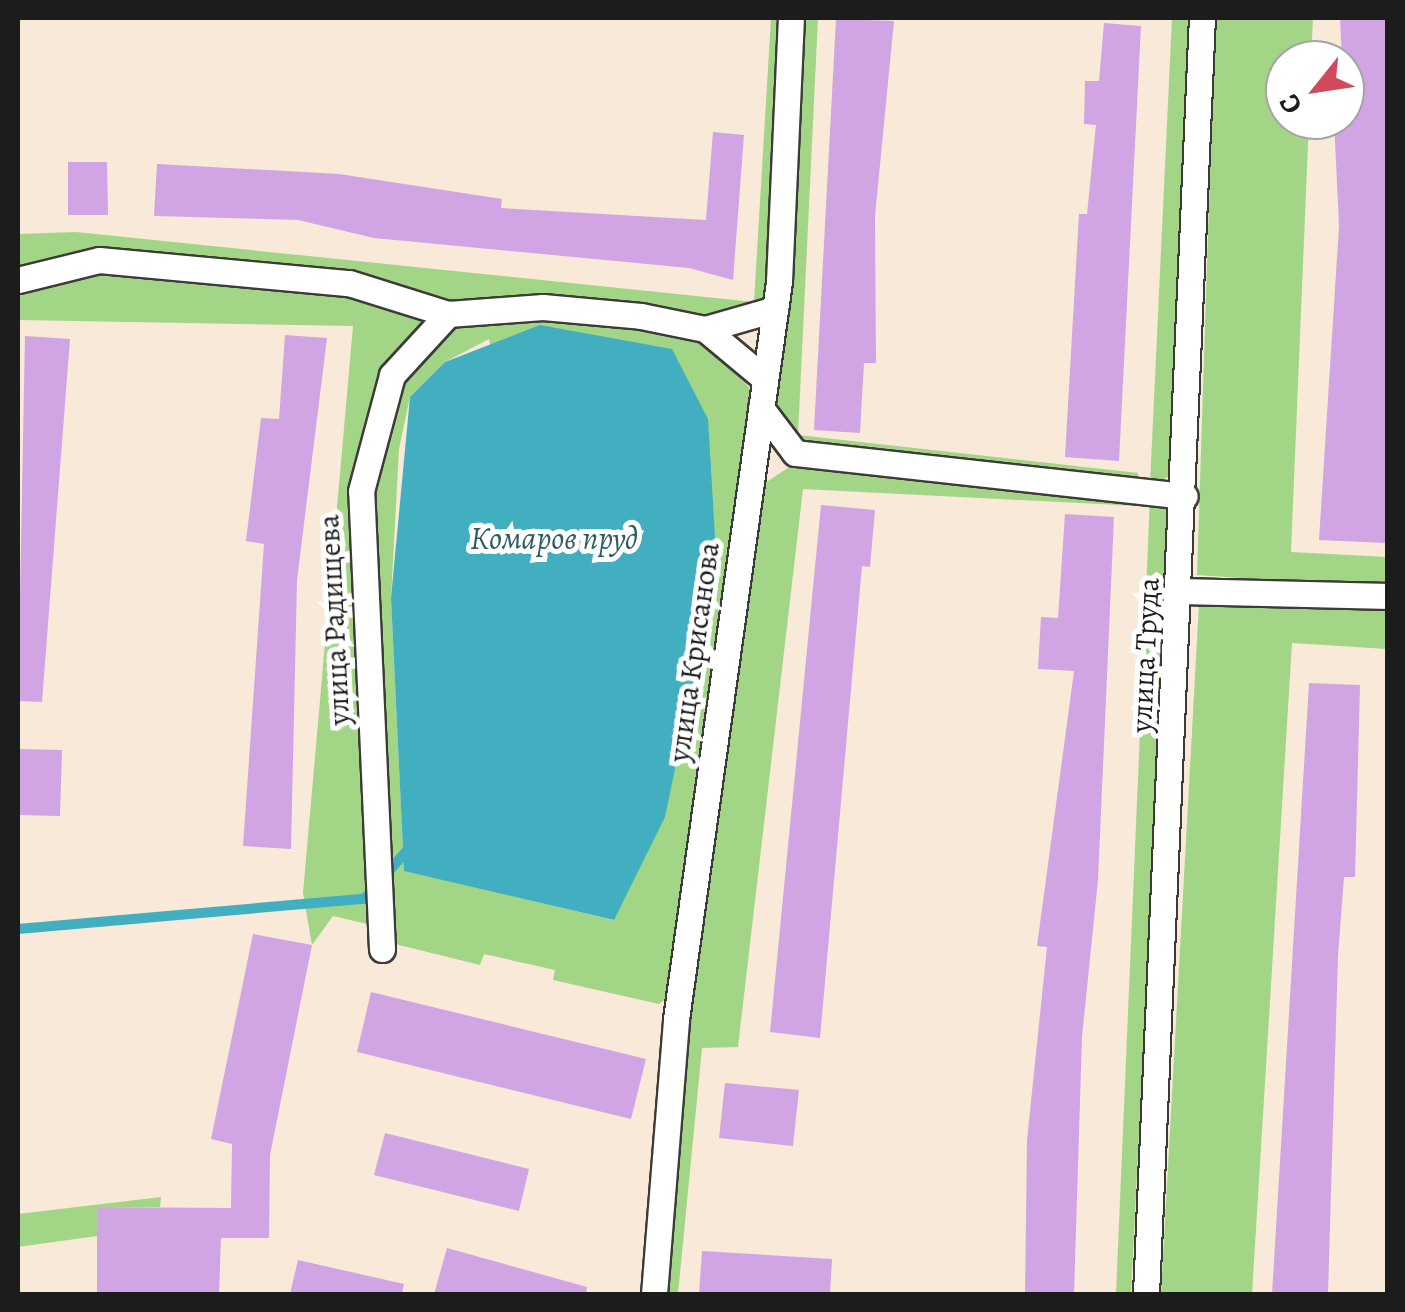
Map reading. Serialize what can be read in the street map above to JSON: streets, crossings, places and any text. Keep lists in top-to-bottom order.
{
  "streets": {
    "street": ["улица Радищева", "улица Крисанова", "улица Труда"]
  },
  "water": ["Комаров пруд"],
  "north": "bottom left"
}
